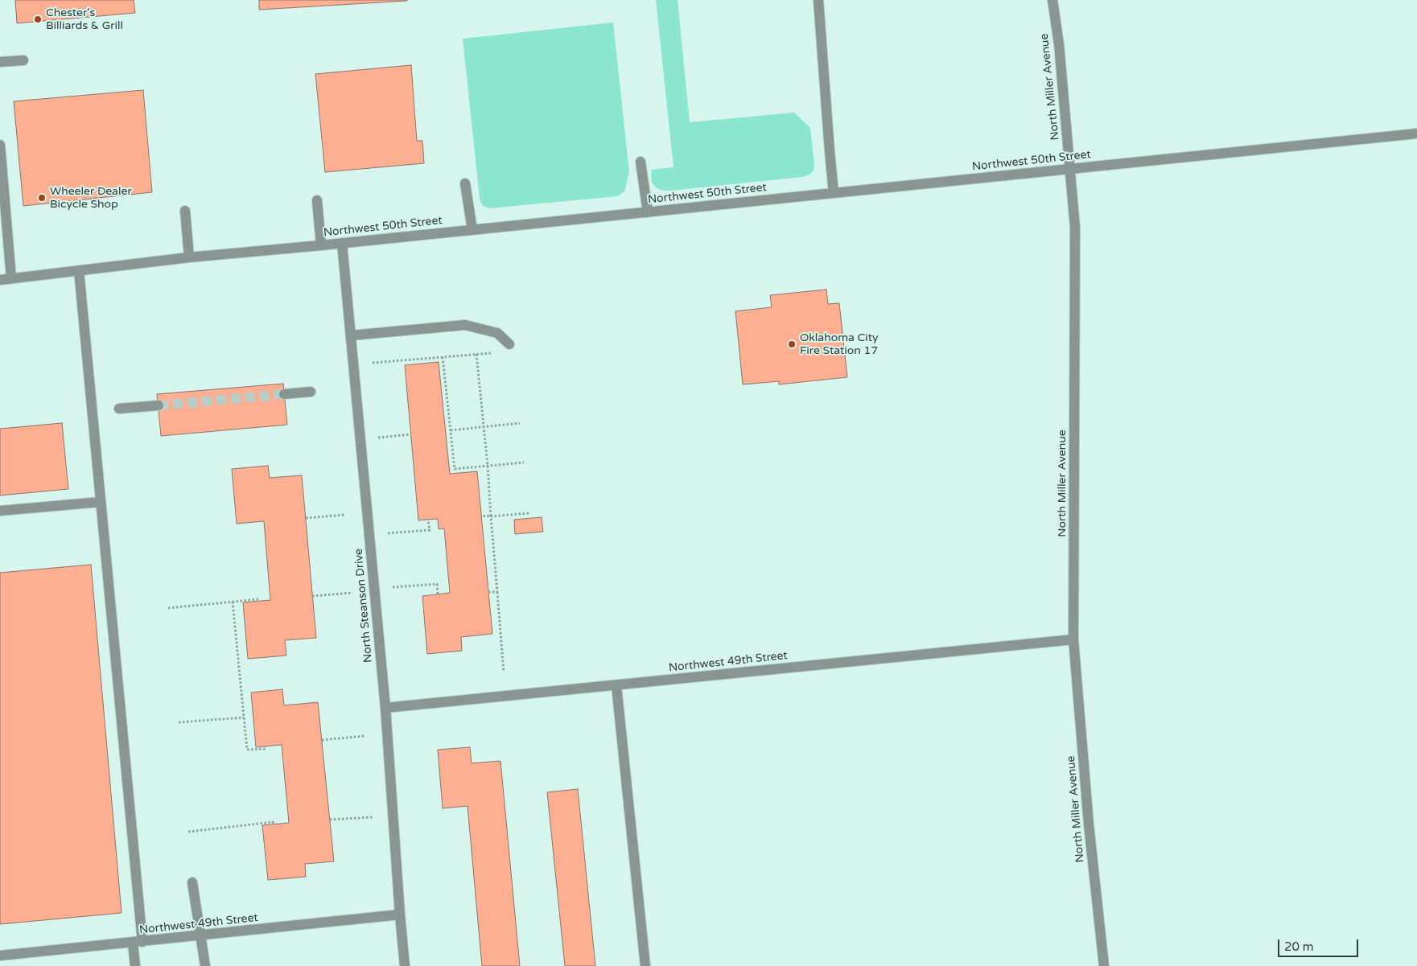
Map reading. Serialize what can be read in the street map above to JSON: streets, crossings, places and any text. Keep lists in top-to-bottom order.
{
  "streets": {
    "street": [
      "North Miller Avenue",
      "Northwest 50th Street",
      "North Steanson Drive",
      "Northwest 49th Street"
    ]
  },
  "crossings": [
    ["North Miller Avenue", "Northwest 50th Street"],
    ["North Miller Avenue", "Northwest 49th Street"],
    ["Northwest 50th Street", "North Steanson Drive"],
    ["North Steanson Drive", "Northwest 49th Street"]
  ],
  "places": ["Chester's Billiards & Grill", "Wheeler Dealer Bicycle Shop", "Oklahoma City Fire Station 17"],
  "scale_bar": "20 m"
}
